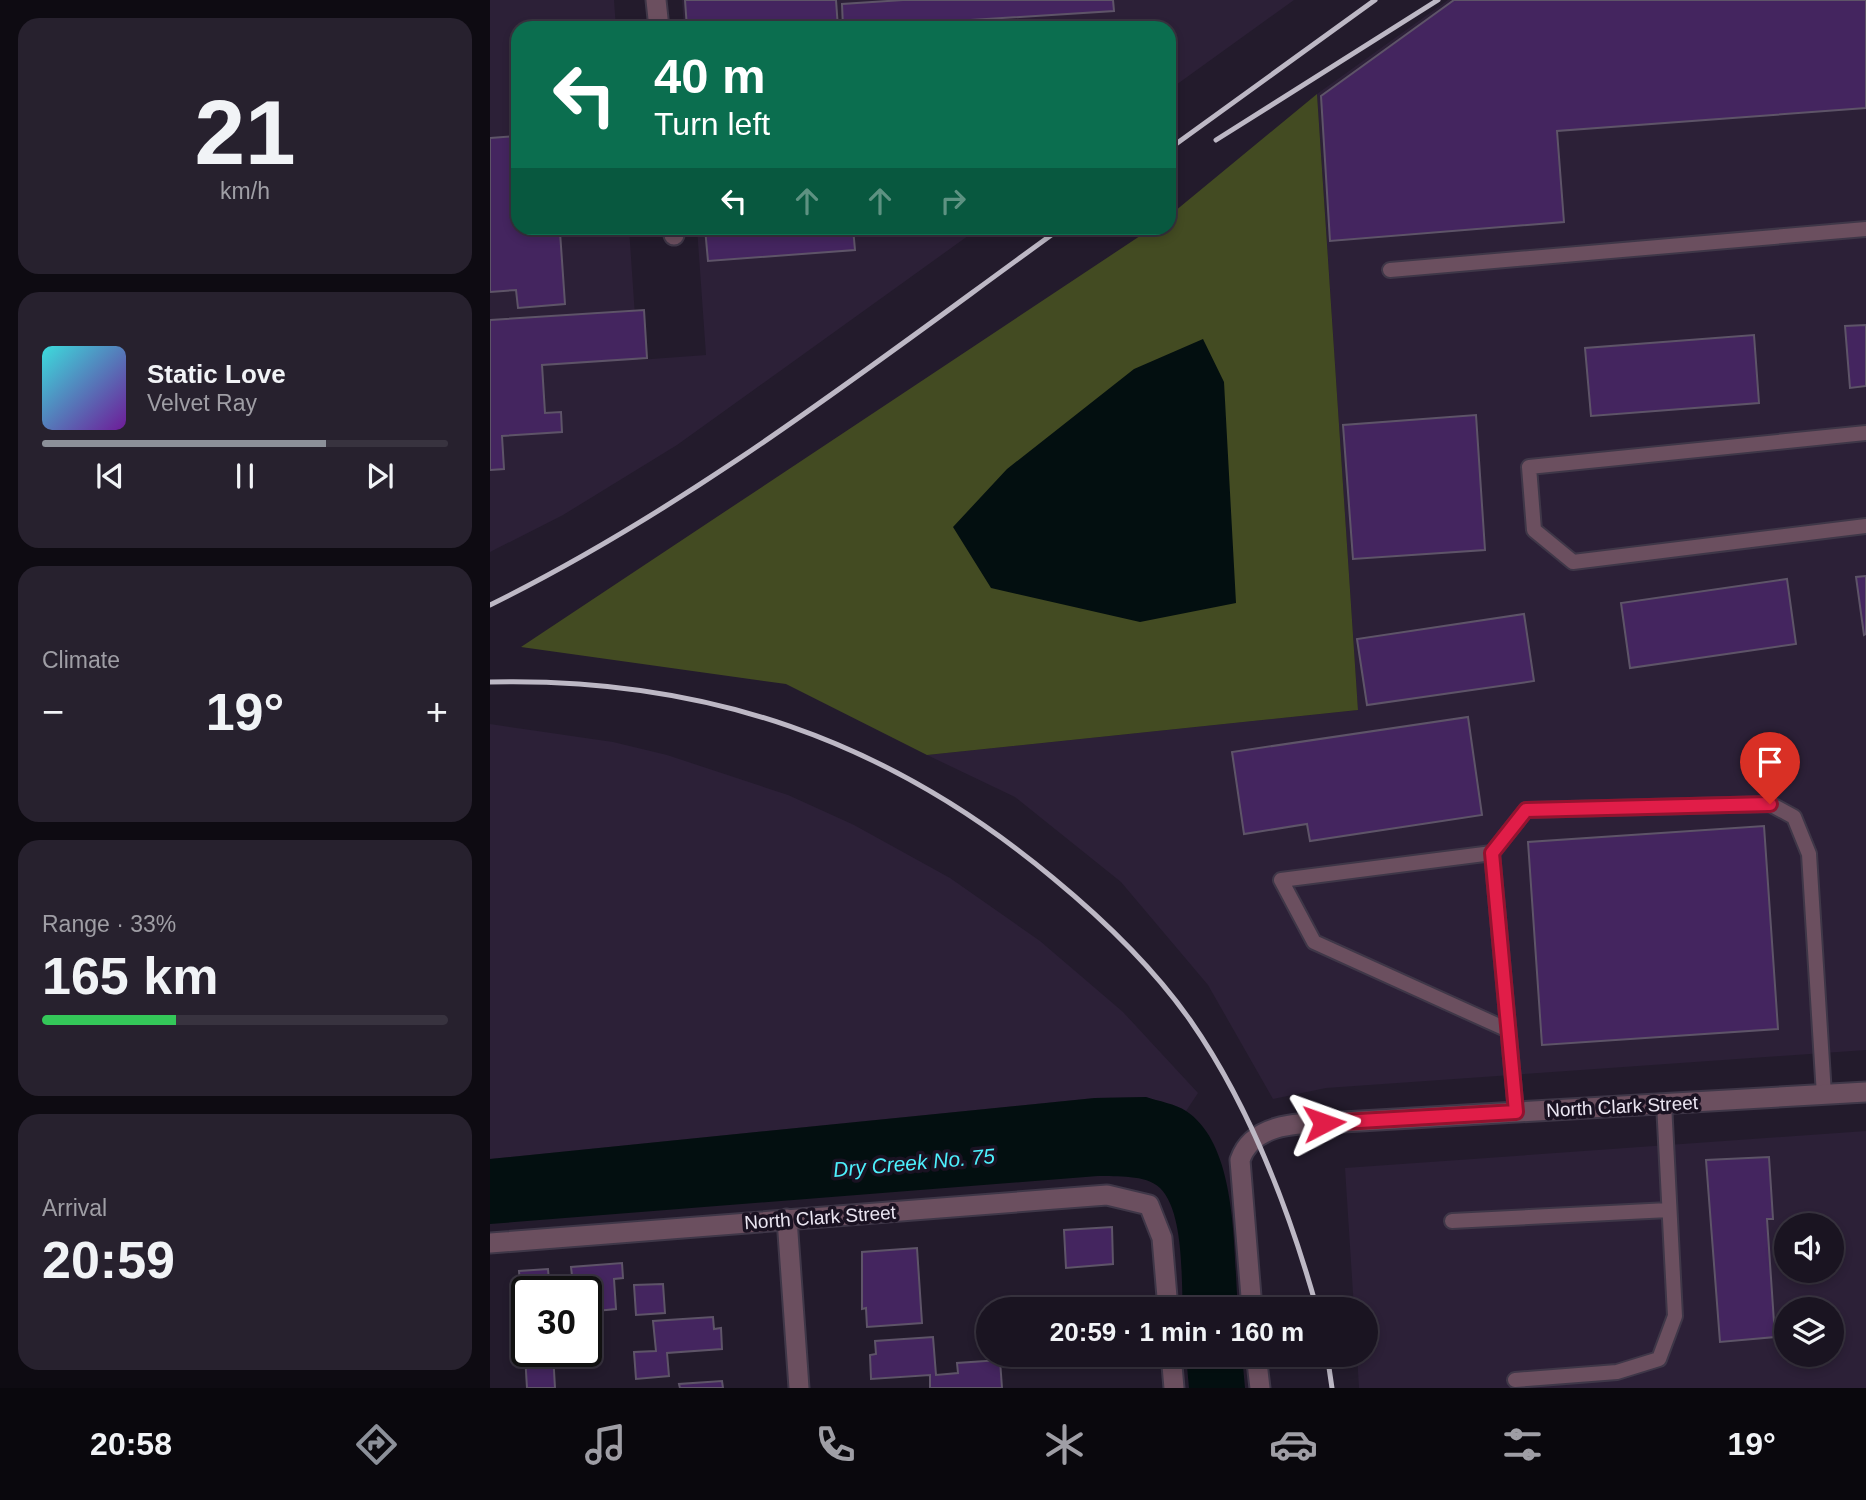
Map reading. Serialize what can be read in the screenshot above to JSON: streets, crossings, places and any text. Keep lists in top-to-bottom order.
{
  "streets": {
    "street": ["North Clark Street"]
  },
  "water": ["Dry Creek No. 75"],
  "page": {
    "tile": [
      ["21", "km/h"],
      "Climate",
      ["Range · 33%", "165 km"],
      ["Arrival", "20:59"]
    ],
    "turn": ["40 m", "Turn left"],
    "song": ["Static Love", "Velvet Ray"],
    "heat": ["−", "19°", "+"],
    "limit": "30",
    "trip": "20:59 · 1 min · 160 m",
    "tabs": ["20:58", "19°"]
  }
}
